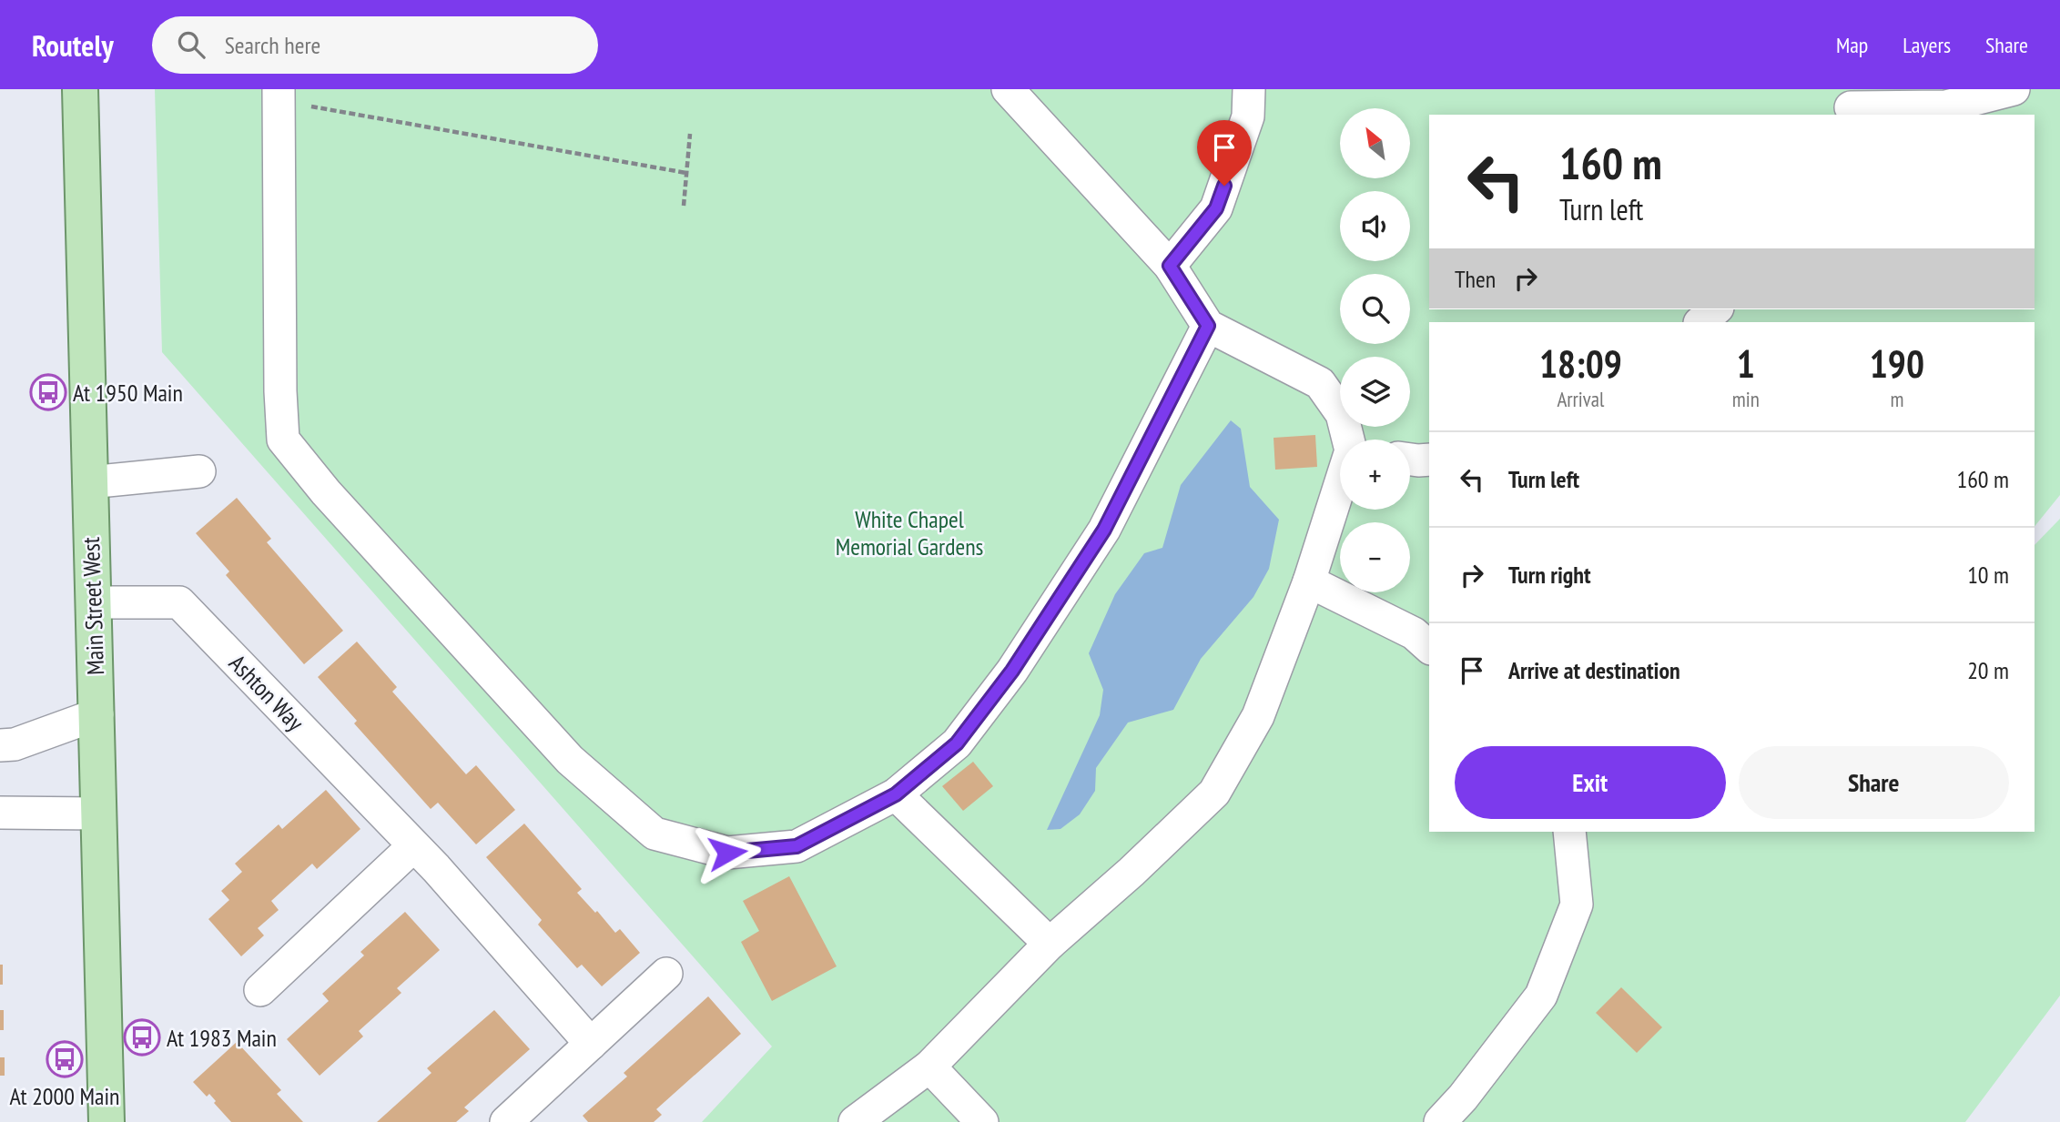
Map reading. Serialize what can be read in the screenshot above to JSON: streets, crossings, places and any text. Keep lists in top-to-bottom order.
{
  "streets": {
    "main road": ["Main Street West"],
    "lane": ["Ashton Way"]
  },
  "crossings": [
    ["Main Street West", "Ashton Way"]
  ],
  "parks": ["White Chapel Memorial Gardens"],
  "places": {
    "bus stop": ["At 1950 Main", "At 1983 Main", "At 2000 Main"]
  },
  "north": "top left",
  "page": {
    "header": "Routely",
    "search": "Search here",
    "nav": ["Map", "Layers", "Share"],
    "map_buttons": ["+", "−"],
    "turn": ["160 m", "Turn left"],
    "then": "Then",
    "eta": [
      "18:09",
      "Arrival",
      "1",
      "min",
      "190",
      "m"
    ],
    "list": [
      {
        "name": "Turn left",
        "value": "160 m"
      },
      {
        "name": "Turn right",
        "value": "10 m"
      },
      {
        "name": "Arrive at destination",
        "value": "20 m"
      }
    ],
    "buttons": ["Exit", "Share"]
  }
}
